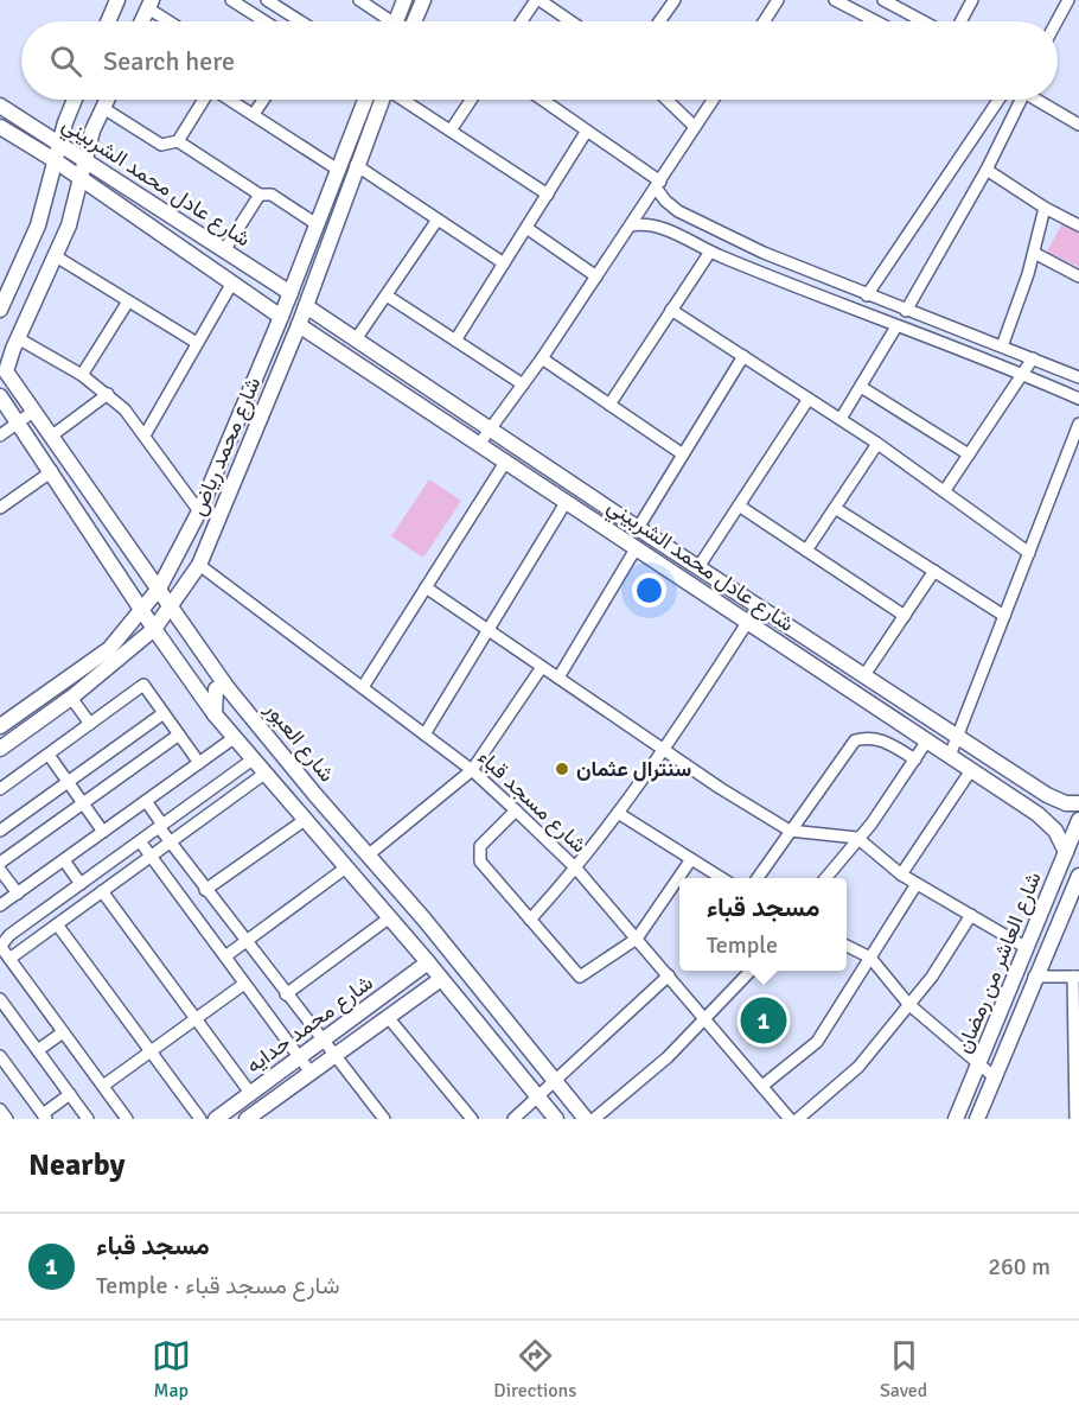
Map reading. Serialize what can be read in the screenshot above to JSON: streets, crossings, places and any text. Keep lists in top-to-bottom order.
{
  "streets": {
    "street": [
      "شارع عادل محمد الشربيني",
      "شارع محمد رياض",
      "شارع العبور",
      "شارع مسجد قباء",
      "شارع العاشر من رمضان",
      "شارع محمد حدايه"
    ]
  },
  "crossings": [
    ["شارع عادل محمد الشربيني", "شارع محمد رياض"],
    ["شارع عادل محمد الشربيني", "شارع العاشر من رمضان"],
    ["شارع محمد رياض", "شارع العبور"],
    ["شارع محمد رياض", "شارع مسجد قباء"]
  ],
  "places": ["سنترال عثمان"],
  "page": {
    "search": "Search here",
    "popup": ["مسجد قباء", "Temple"],
    "pins": "1",
    "heading": "Nearby",
    "list": [
      {
        "mark": "1",
        "name": "مسجد قباء",
        "note": "Temple · شارع مسجد قباء",
        "value": "260 m"
      }
    ],
    "nav": ["Map", "Directions", "Saved"]
  }
}
